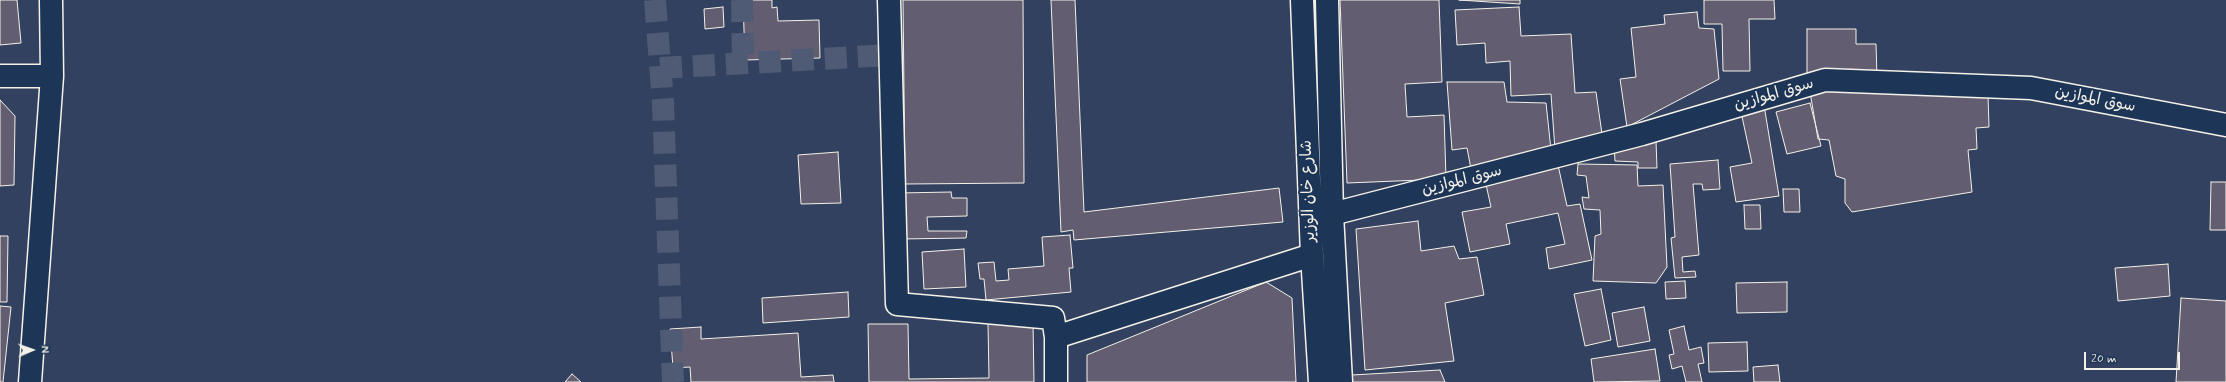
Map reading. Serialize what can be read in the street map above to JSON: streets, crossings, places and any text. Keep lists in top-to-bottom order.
{
  "streets": {
    "street": ["سوق الموازين", "شارع خان الوزير"]
  },
  "crossings": [
    ["سوق الموازين", "شارع خان الوزير"]
  ],
  "scale_bar": "20 m",
  "north": "right"
}
